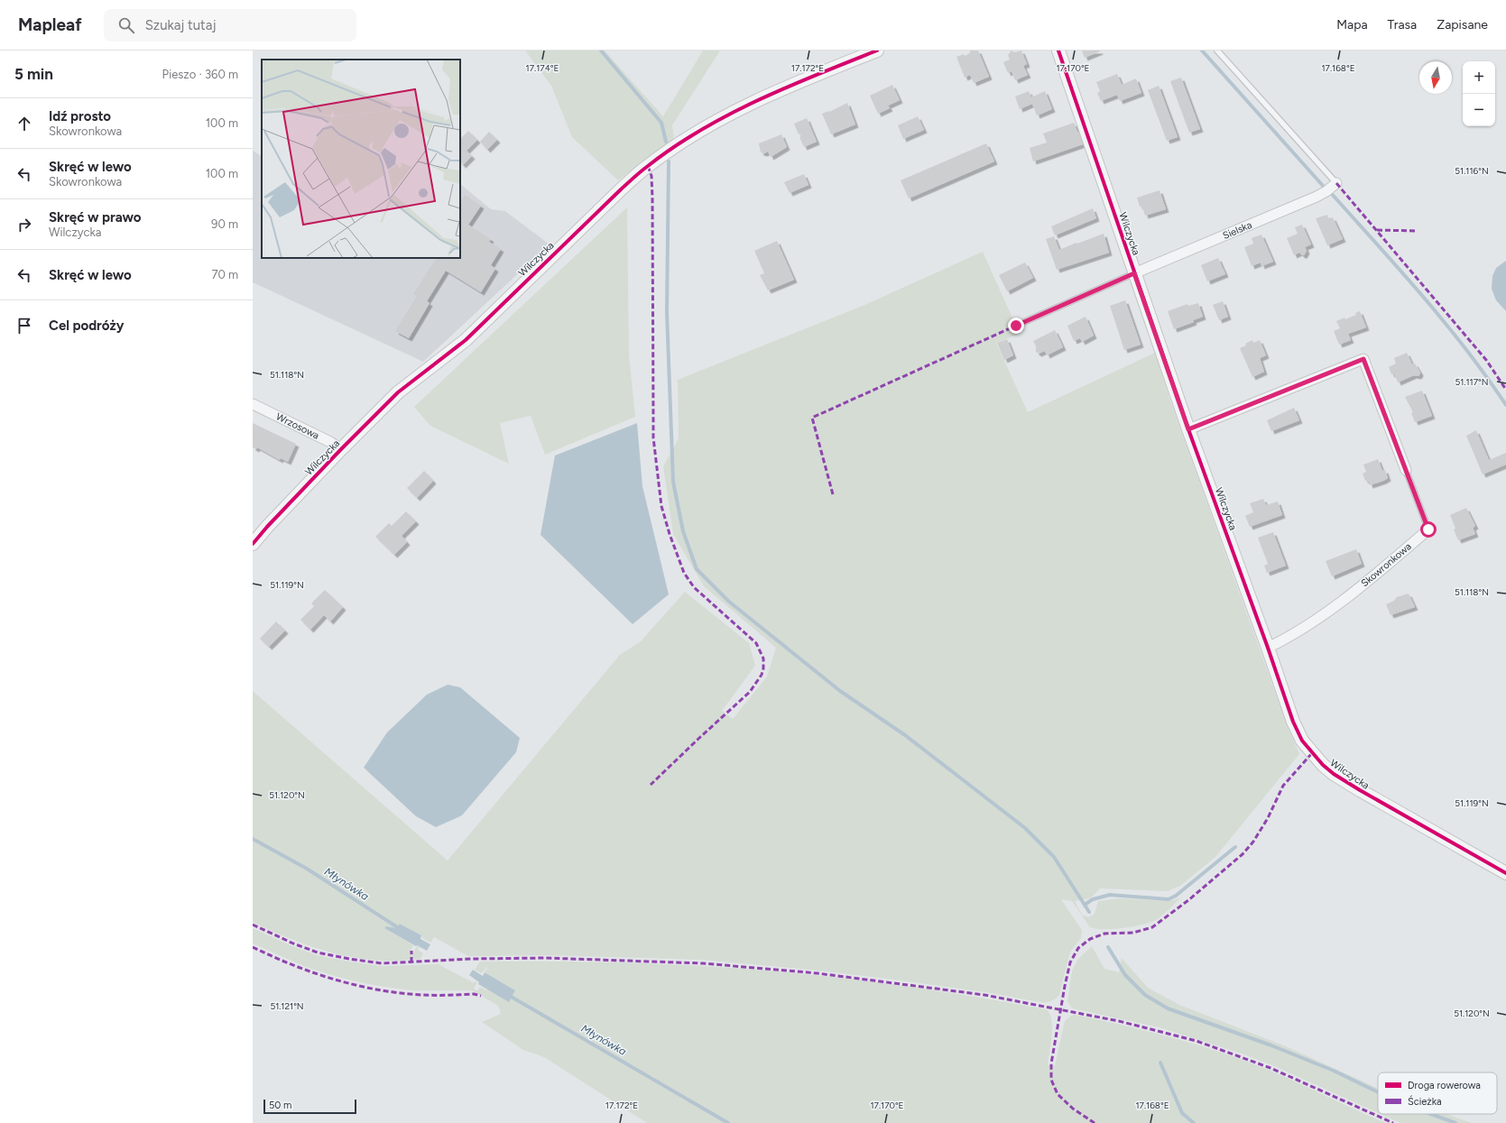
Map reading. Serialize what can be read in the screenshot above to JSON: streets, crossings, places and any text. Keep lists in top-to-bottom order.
{
  "streets": {
    "street": [
      "Sielska",
      "Wilczycka",
      "Wrzosowa",
      "Skowronkowa"
    ]
  },
  "crossings": [
    ["Sielska", "Wilczycka"],
    ["Wilczycka", "Wrzosowa"],
    ["Wilczycka", "Skowronkowa"]
  ],
  "water": ["Młynówka"],
  "legend": ["Droga rowerowa", "Ścieżka"],
  "scale_bar": "50 m",
  "north": "bottom",
  "page": {
    "header": "Mapleaf",
    "search": "Szukaj tutaj",
    "nav": ["Mapa", "Trasa", "Zapisane"],
    "heading": ["5 min", "Pieszo · 360 m"],
    "map_buttons": ["+", "−"],
    "list": [
      ["Idź prosto", "Skowronkowa", "100 m"],
      ["Skręć w lewo", "Skowronkowa", "100 m"],
      ["Skręć w prawo", "Wilczycka", "90 m"],
      ["Skręć w lewo", "70 m"],
      "Cel podróży"
    ],
    "scale": "50 m"
  },
  "coordinates": [
    "17.174°E",
    "17.172°E",
    "17.170°E",
    "17.168°E",
    "51.116°N",
    "51.118°N",
    "51.117°N",
    "51.119°N",
    "51.120°N",
    "51.121°N"
  ]
}
